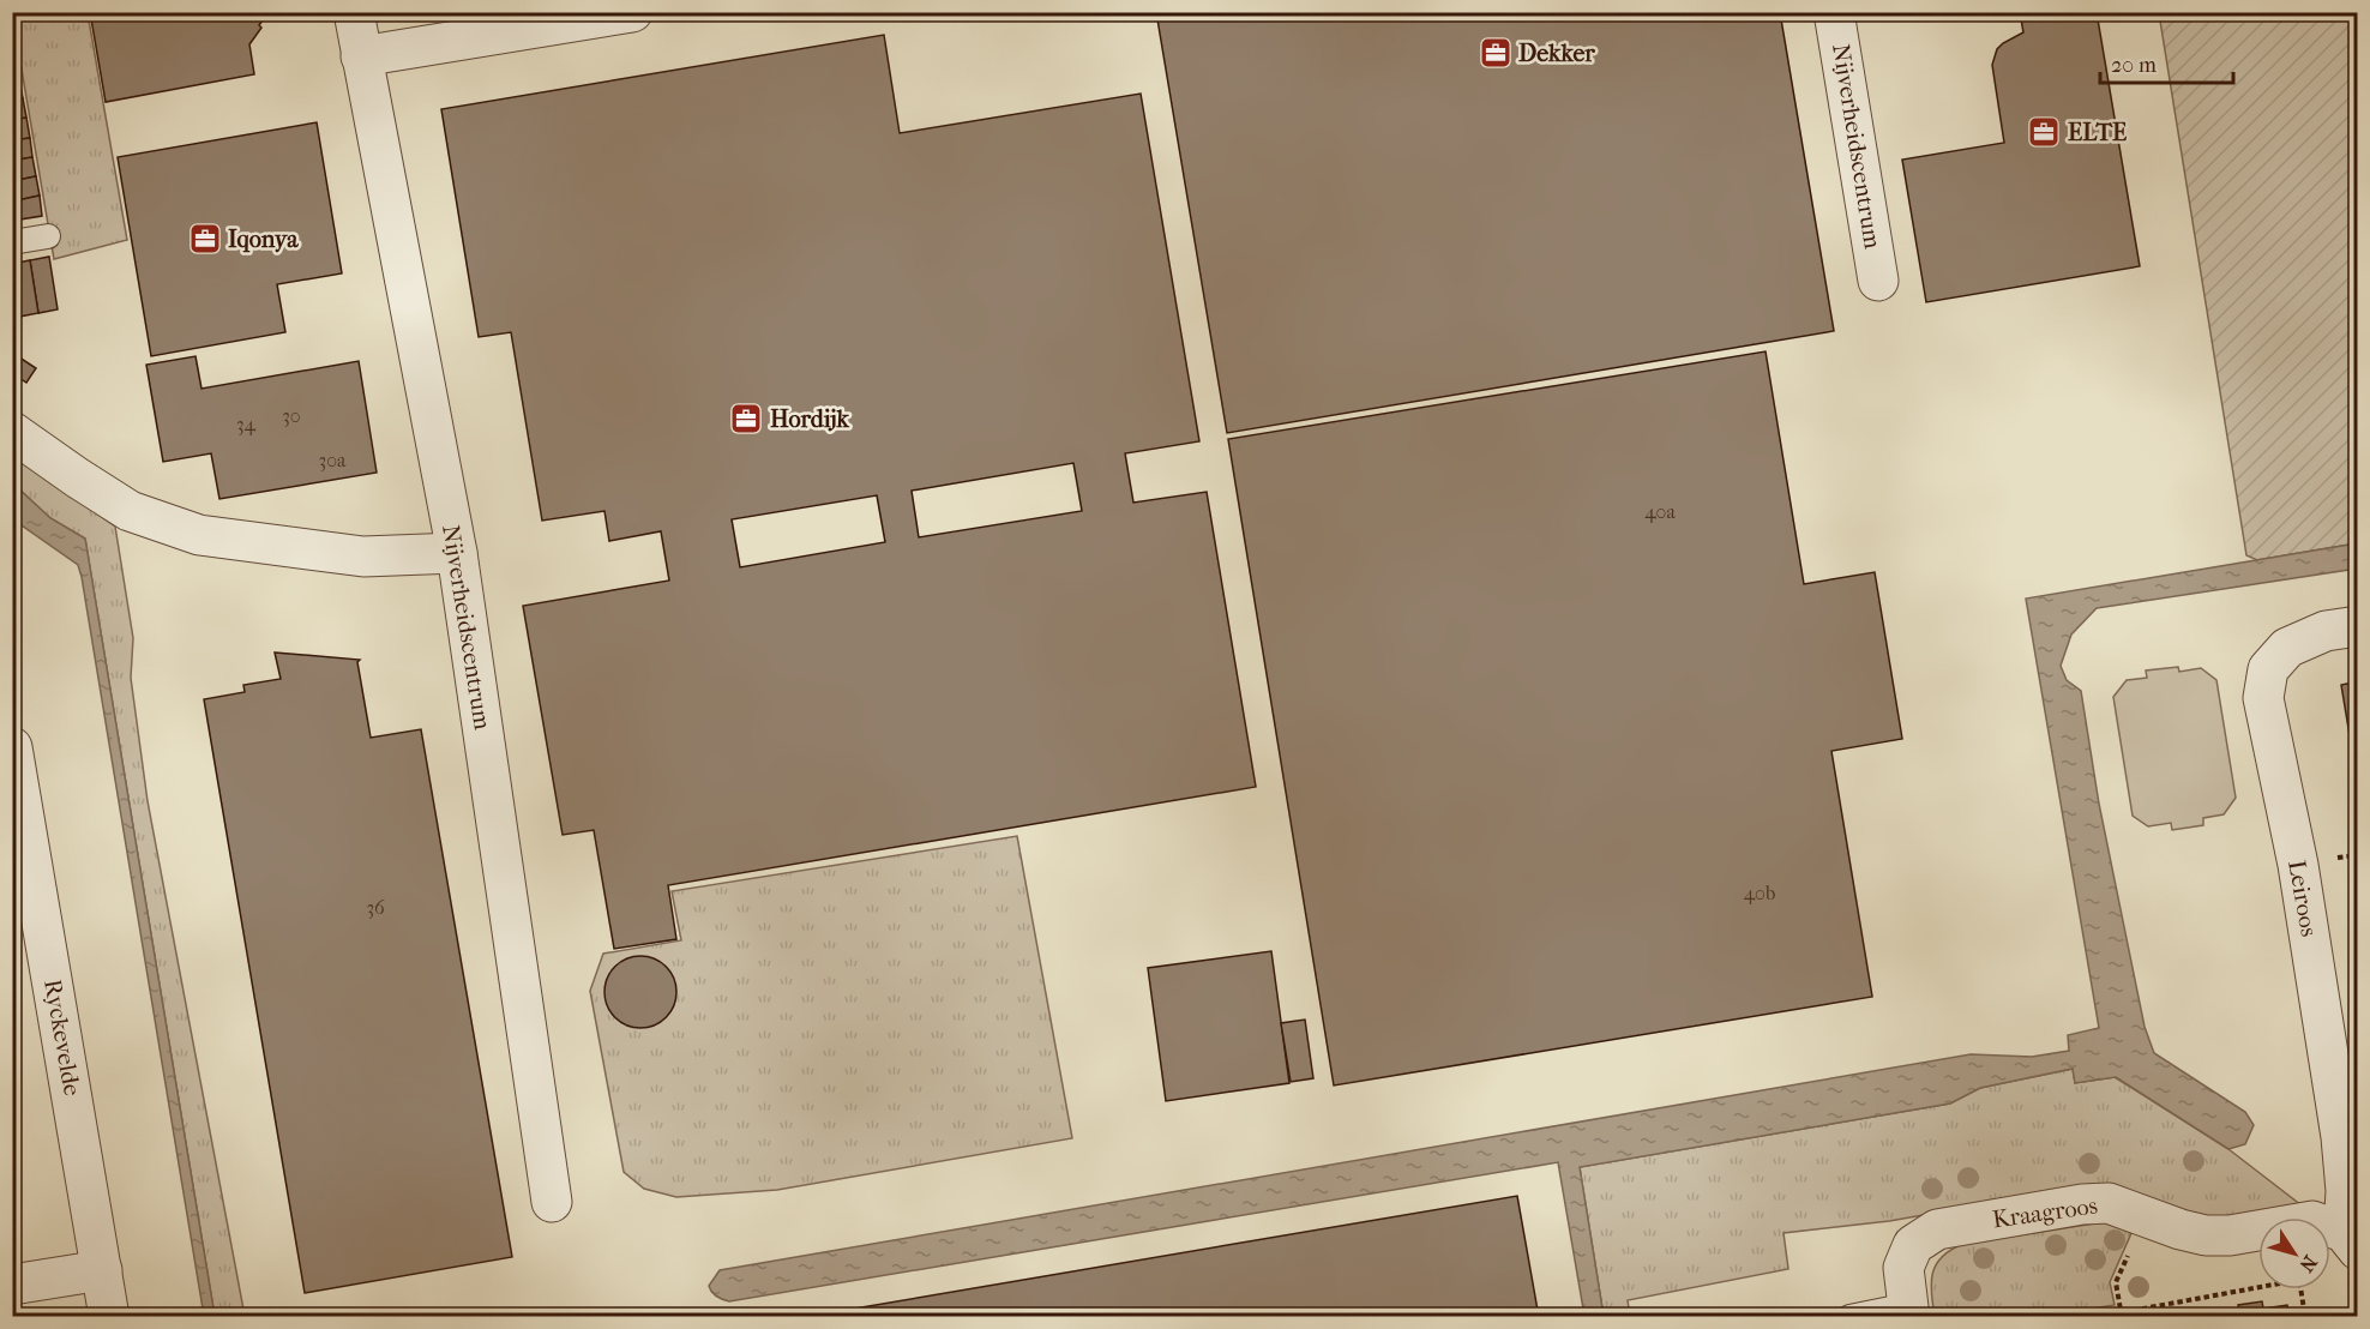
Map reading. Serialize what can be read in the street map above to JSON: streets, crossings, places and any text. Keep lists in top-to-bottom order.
{
  "streets": {
    "street": [
      "Nijverheidscentrum",
      "Leiroos",
      "Ryckevelde",
      "Kraagroos"
    ]
  },
  "crossings": [
    ["Leiroos", "Kraagroos"]
  ],
  "places": {
    "office": [
      "Dekker",
      "ELTE",
      "Iqonya",
      "Hordijk"
    ]
  },
  "house_numbers": [
    "30",
    "34",
    "30a",
    "40a",
    "40b",
    "36"
  ],
  "scale_bar": "20 m",
  "north": "bottom right"
}
